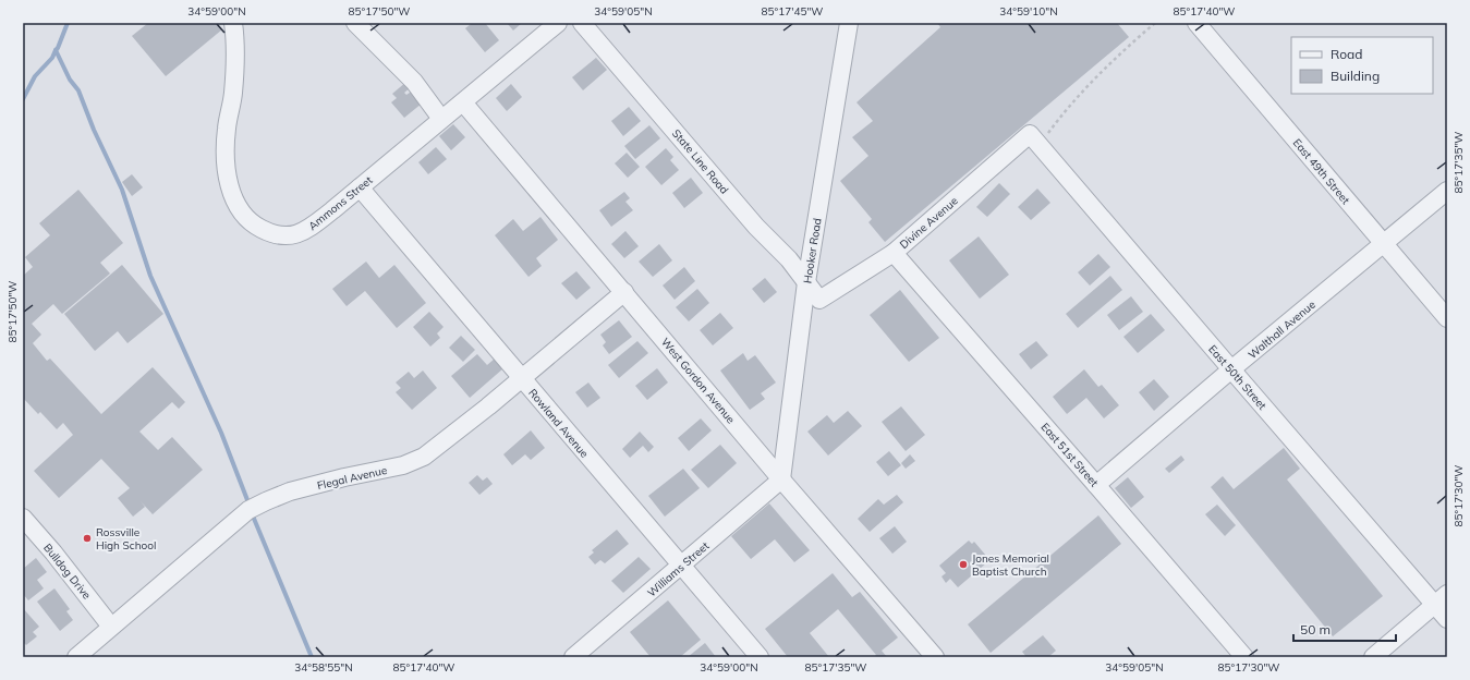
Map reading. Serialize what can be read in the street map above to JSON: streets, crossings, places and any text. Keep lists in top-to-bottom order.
{
  "streets": {
    "street": [
      "State Line Road",
      "East 49th Street",
      "Ammons Street",
      "Divine Avenue",
      "Hooker Road",
      "Walthall Avenue",
      "East 50th Street",
      "West Gordon Avenue",
      "Rowland Avenue",
      "East 51st Street",
      "Flegal Avenue",
      "Williams Street",
      "Bulldog Drive"
    ]
  },
  "crossings": [
    ["State Line Road", "Divine Avenue"],
    ["State Line Road", "Hooker Road"],
    ["East 49th Street", "Walthall Avenue"],
    ["Ammons Street", "West Gordon Avenue"],
    ["Ammons Street", "Rowland Avenue"],
    ["Divine Avenue", "East 50th Street"],
    ["Divine Avenue", "East 51st Street"],
    ["Hooker Road", "West Gordon Avenue"],
    ["Hooker Road", "Williams Street"],
    ["Walthall Avenue", "East 50th Street"],
    ["Walthall Avenue", "East 51st Street"],
    ["West Gordon Avenue", "Flegal Avenue"],
    ["West Gordon Avenue", "Williams Street"],
    ["Rowland Avenue", "Flegal Avenue"],
    ["Rowland Avenue", "Williams Street"],
    ["Flegal Avenue", "Bulldog Drive"]
  ],
  "places": ["Rossville High School", "Jones Memorial Baptist Church"],
  "legend": ["Road", "Building"],
  "scale_bar": "50 m",
  "coordinates": [
    "34°59'00\"N",
    "85°17'50\"W",
    "34°59'05\"N",
    "85°17'45\"W",
    "34°59'10\"N",
    "85°17'40\"W",
    "85°17'35\"W",
    "85°17'30\"W",
    "34°58'55\"N"
  ]
}
